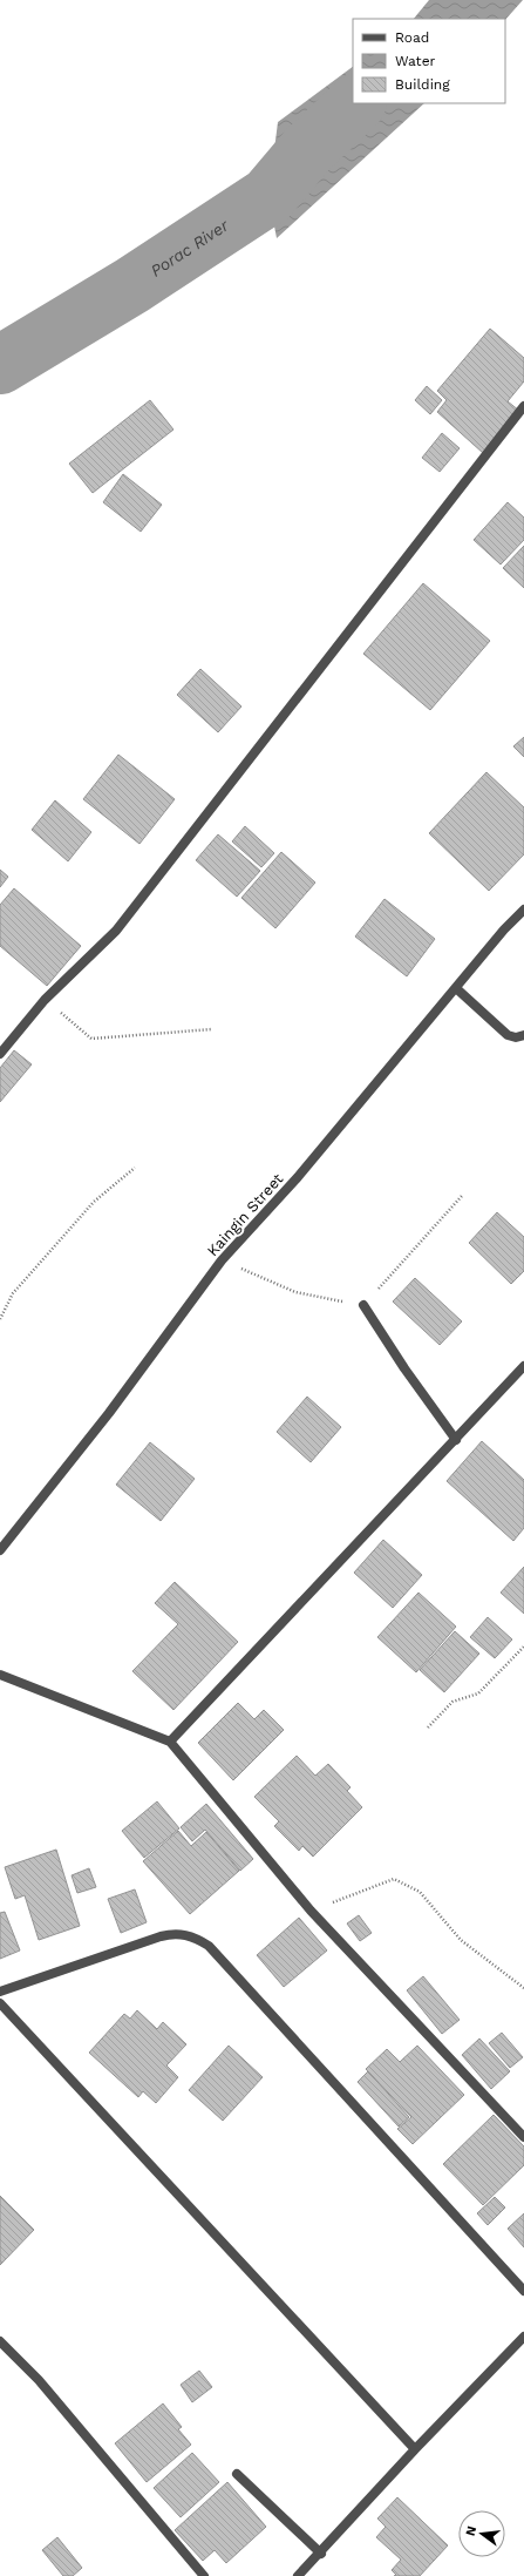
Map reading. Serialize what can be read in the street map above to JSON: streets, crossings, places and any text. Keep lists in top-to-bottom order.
{
  "streets": {
    "street": ["Kaingin Street"]
  },
  "water": ["Porac River"],
  "legend": ["Road", "Water", "Building"],
  "north": "left"
}
